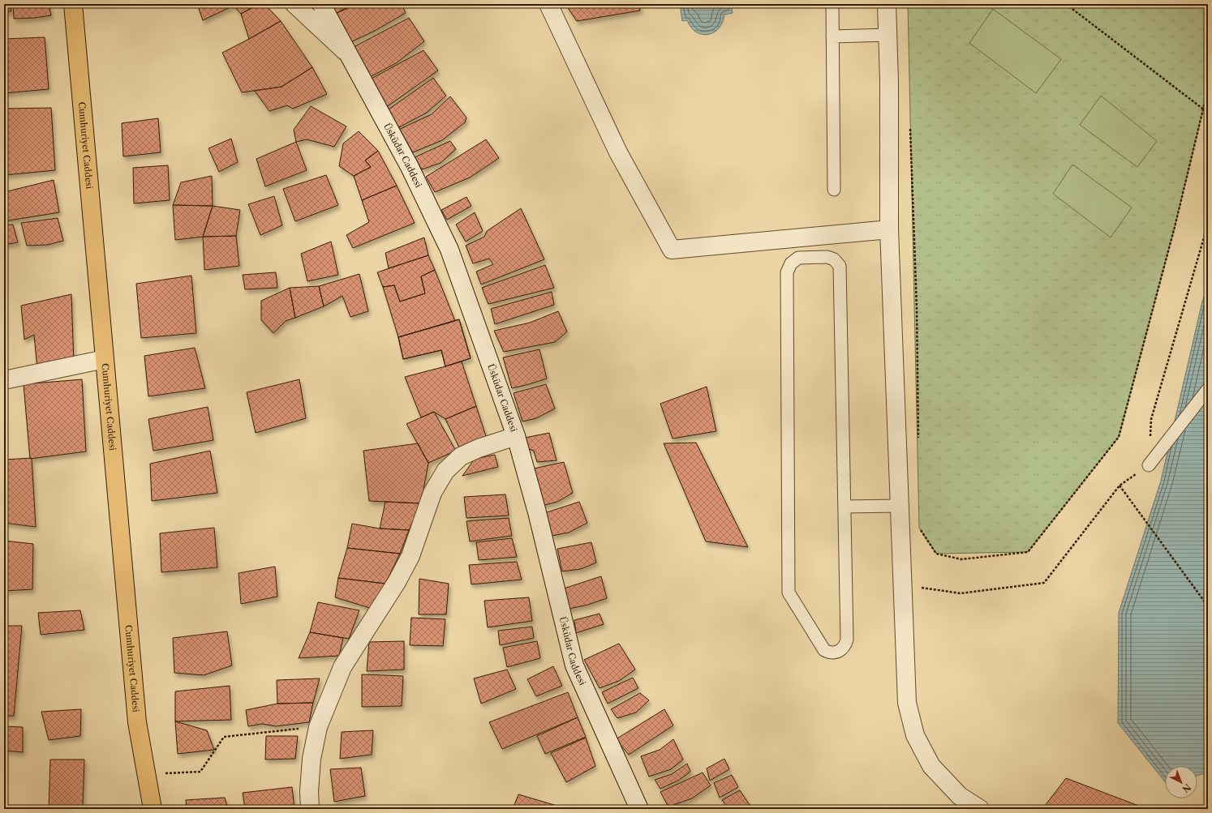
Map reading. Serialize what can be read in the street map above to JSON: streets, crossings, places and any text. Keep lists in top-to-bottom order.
{
  "streets": {
    "main road": ["Cumhuriyet Caddesi"],
    "street": ["Üsküdar Caddesi"]
  },
  "north": "bottom right"
}
